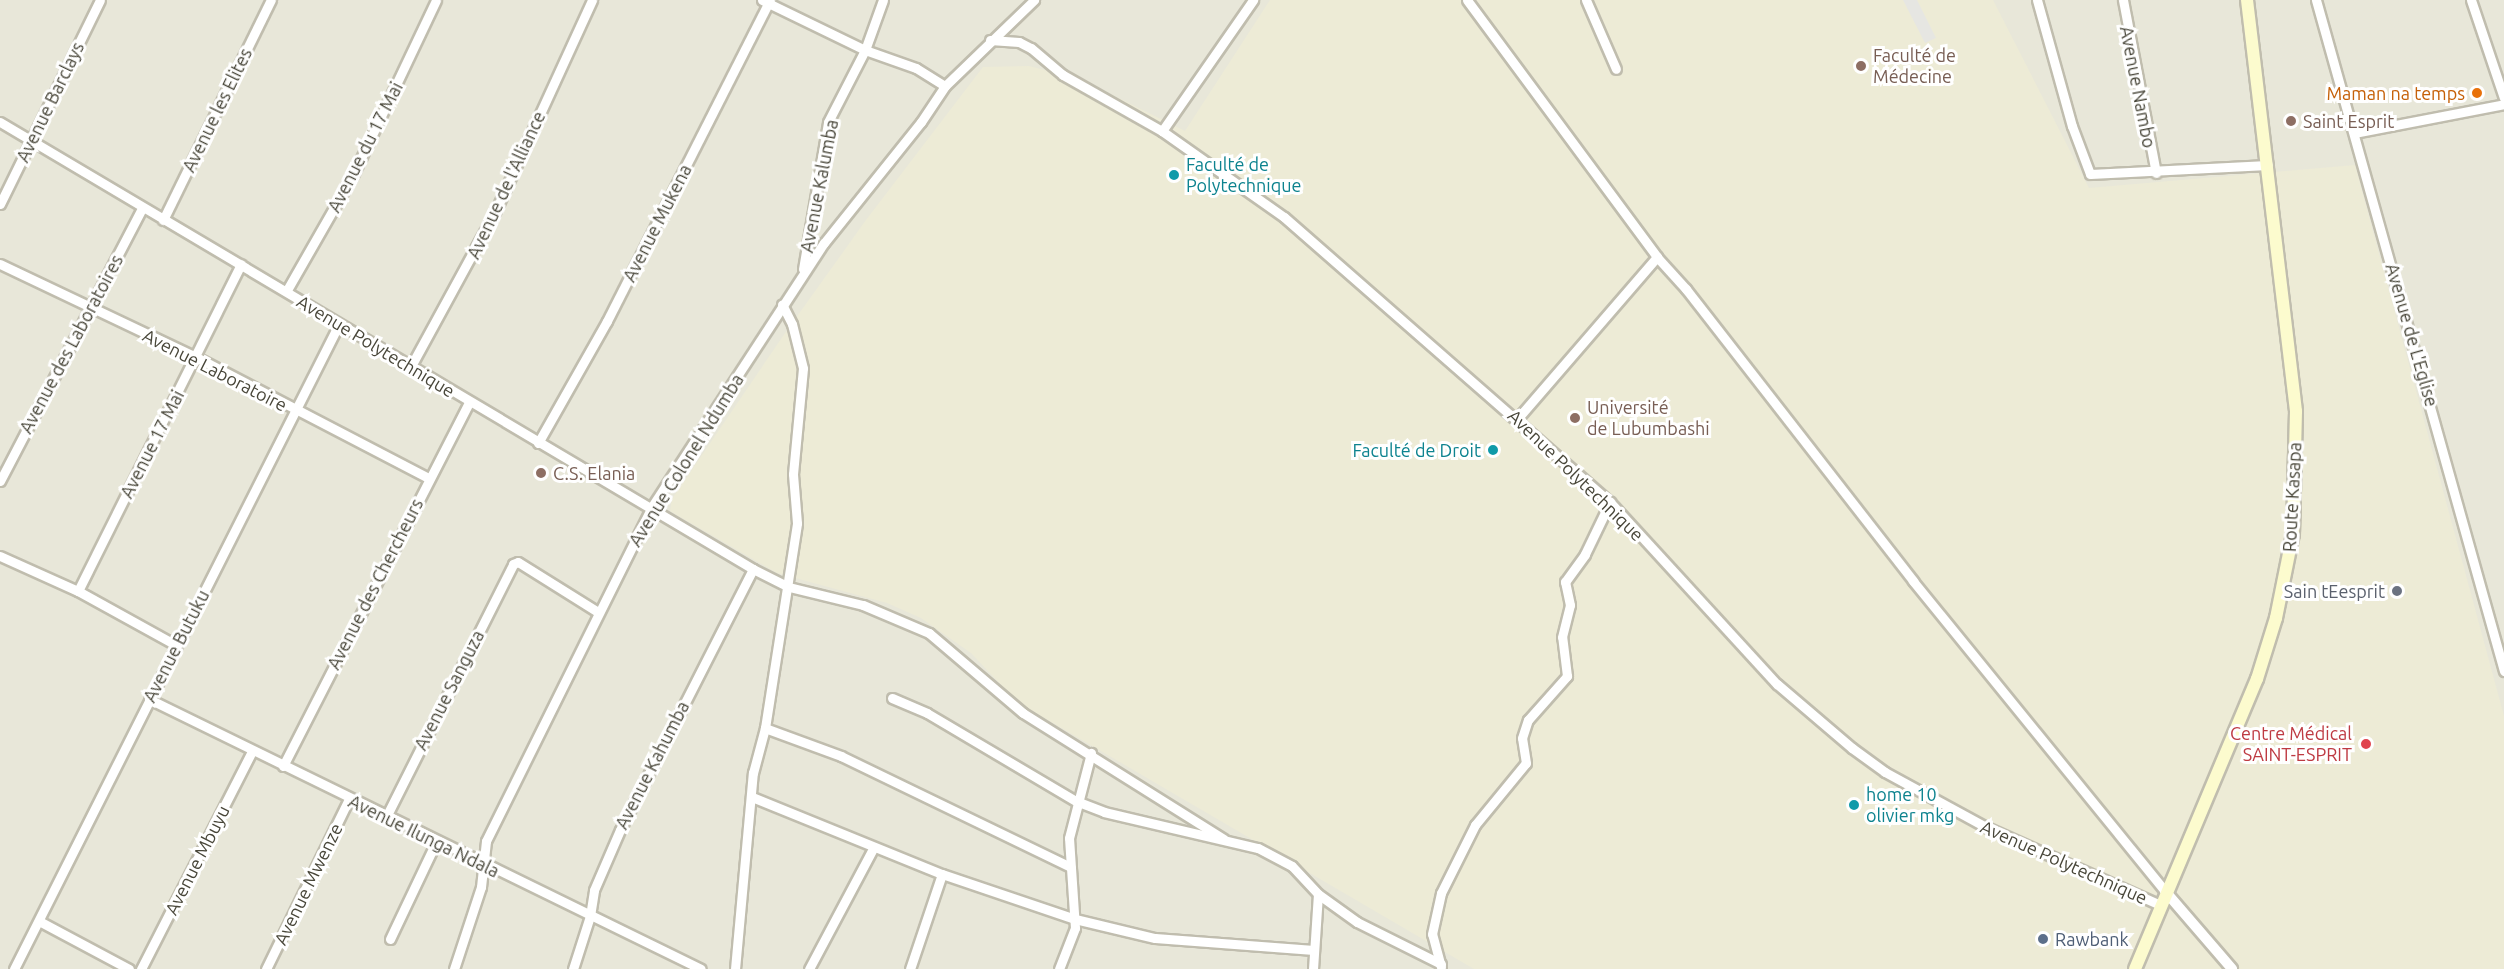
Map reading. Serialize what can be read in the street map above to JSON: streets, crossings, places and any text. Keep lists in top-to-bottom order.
{
  "streets": {
    "main road": ["Route Kasapa"],
    "street": [
      "Avenue Nambo",
      "Avenue Barclays",
      "Avenue les Elites",
      "Avenue du 17 Mai",
      "Avenue de l'Alliance",
      "Avenue Kalumba",
      "Avenue Mukena",
      "Avenue de L'Eglise",
      "Avenue des Laboratoires",
      "Avenue Polytechnique",
      "Avenue Laboratoire",
      "Avenue 17 Mai",
      "Avenue Colonel Ndumba",
      "Avenue des Chercheurs",
      "Avenue Butuku",
      "Avenue Sanguza",
      "Avenue Kahumba",
      "Avenue Ilunga Ndala",
      "Avenue Mbuyu",
      "Avenue Mwenze"
    ]
  },
  "crossings": [
    ["Avenue Barclays", "Avenue Polytechnique"],
    ["Avenue les Elites", "Avenue Polytechnique"],
    ["Avenue du 17 Mai", "Avenue Polytechnique"],
    ["Avenue de l'Alliance", "Avenue Polytechnique"],
    ["Avenue Kalumba", "Avenue Colonel Ndumba"],
    ["Avenue Mukena", "Avenue Polytechnique"],
    ["Avenue des Laboratoires", "Avenue Polytechnique"],
    ["Avenue des Laboratoires", "Avenue Laboratoire"],
    ["Avenue Polytechnique", "Avenue 17 Mai"],
    ["Avenue Polytechnique", "Avenue Colonel Ndumba"],
    ["Avenue Polytechnique", "Route Kasapa"],
    ["Avenue Polytechnique", "Avenue des Chercheurs"],
    ["Avenue Polytechnique", "Avenue Butuku"],
    ["Avenue Polytechnique", "Avenue Kahumba"],
    ["Avenue Laboratoire", "Avenue 17 Mai"],
    ["Avenue Laboratoire", "Avenue des Chercheurs"],
    ["Avenue Laboratoire", "Avenue Butuku"],
    ["Avenue Colonel Ndumba", "Avenue Sanguza"],
    ["Avenue Colonel Ndumba", "Avenue Ilunga Ndala"],
    ["Avenue des Chercheurs", "Avenue Ilunga Ndala"],
    ["Avenue Butuku", "Avenue Ilunga Ndala"],
    ["Avenue Sanguza", "Avenue Ilunga Ndala"],
    ["Avenue Kahumba", "Avenue Ilunga Ndala"],
    ["Avenue Ilunga Ndala", "Avenue Mbuyu"],
    ["Avenue Ilunga Ndala", "Avenue Mwenze"]
  ],
  "places": [
    "Faculté de Médecine",
    "Maman na temps",
    "Saint Esprit",
    "Faculté de Polytechnique",
    "Université de Lubumbashi",
    "Faculté de Droit",
    "C.S. Elania",
    "Sain tEesprit",
    "Centre Médical SAINT-ESPRIT",
    "home 10 olivier mkg",
    "Rawbank"
  ]
}
